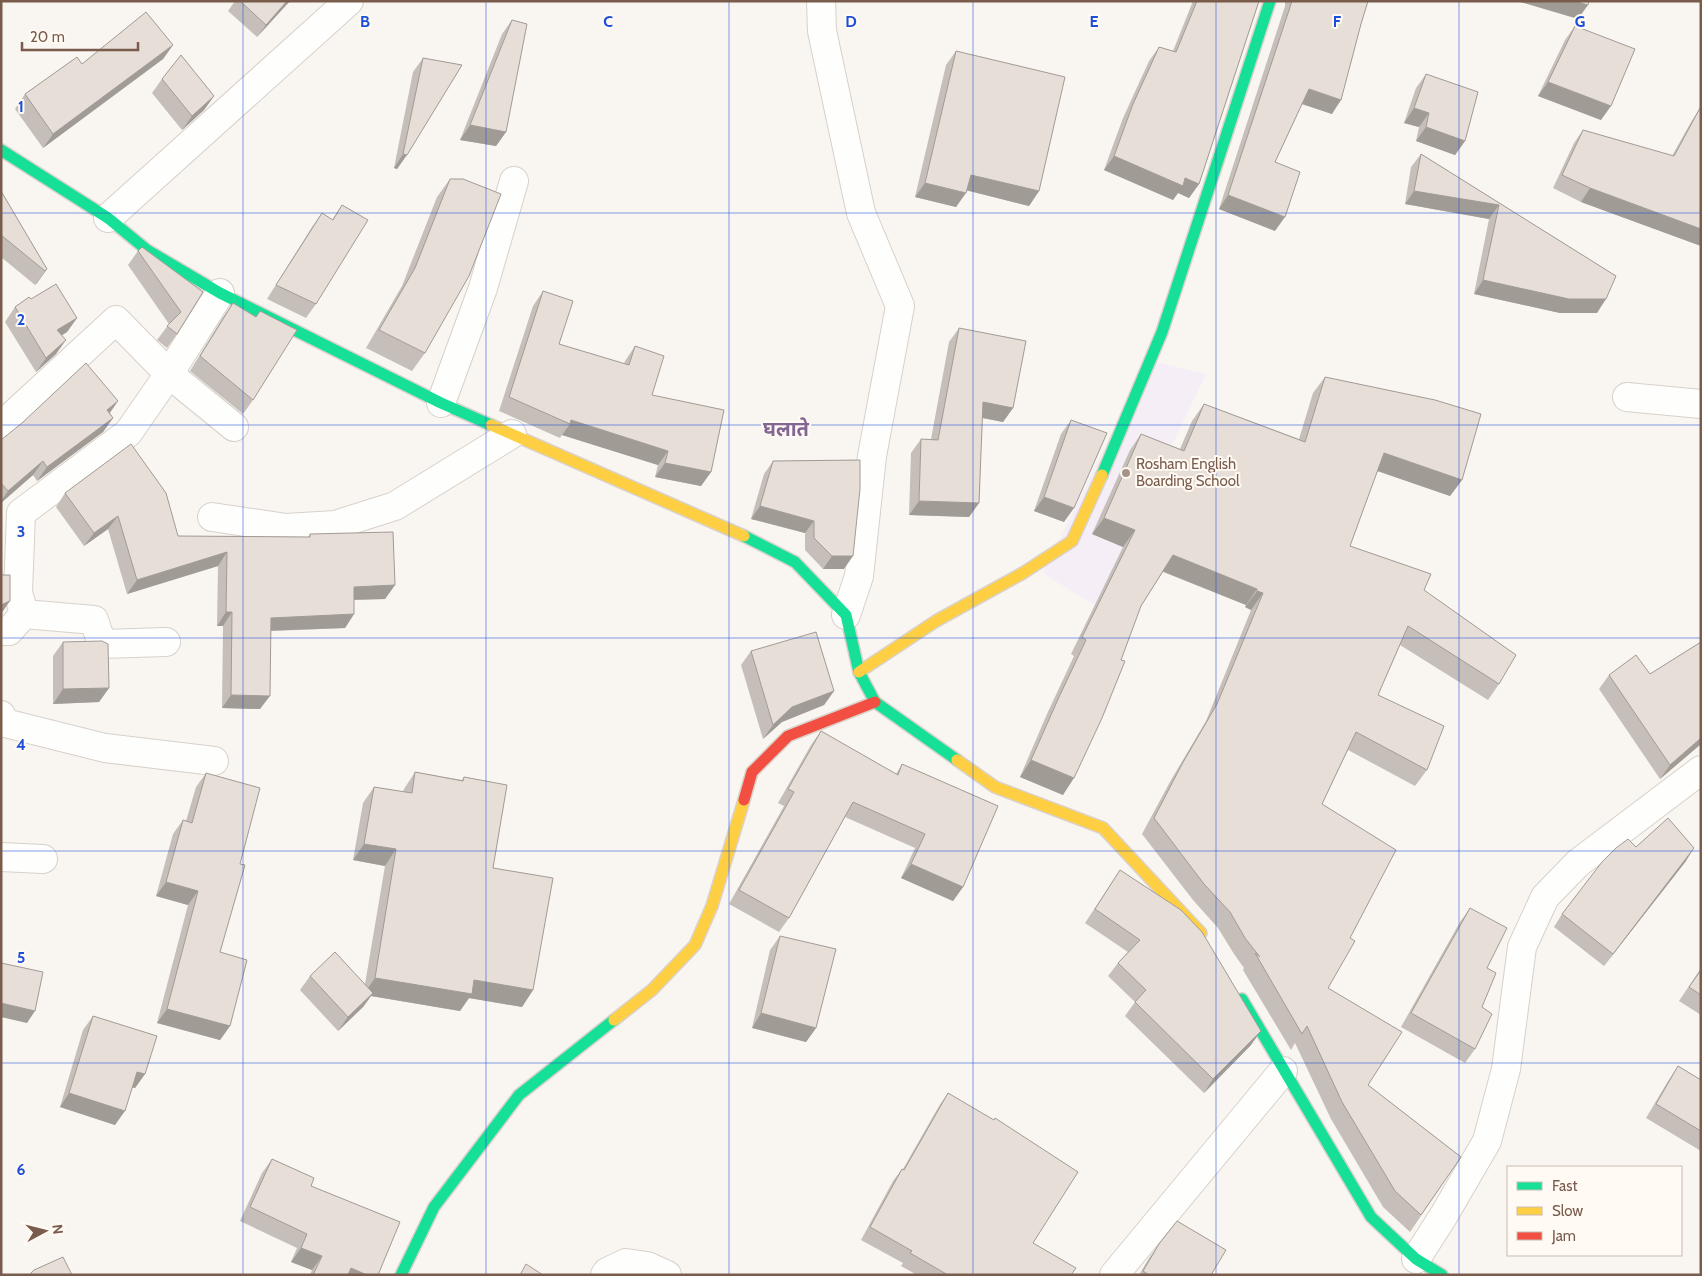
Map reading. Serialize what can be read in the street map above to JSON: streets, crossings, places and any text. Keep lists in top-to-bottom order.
{
  "districts": ["घलाते"],
  "places": ["Rosham English Boarding School"],
  "legend": ["Fast", "Slow", "Jam"],
  "scale_bar": "20 m",
  "north": "right",
  "grid": {
    "columns": [
      "B",
      "C",
      "D",
      "E",
      "F",
      "G"
    ],
    "rows": [
      "1",
      "2",
      "3",
      "4",
      "5",
      "6"
    ]
  }
}
